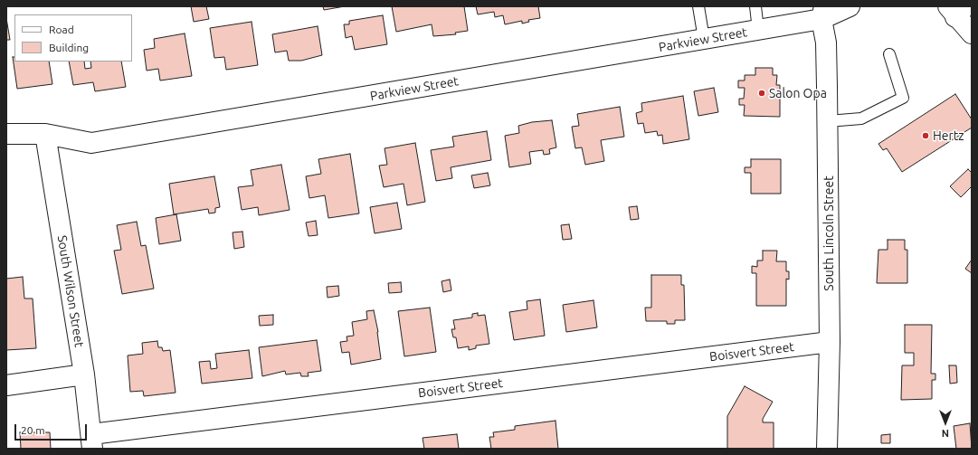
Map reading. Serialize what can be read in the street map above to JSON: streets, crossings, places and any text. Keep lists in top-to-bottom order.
{
  "streets": {
    "street": [
      "Parkview Street",
      "South Lincoln Street",
      "South Wilson Street",
      "Boisvert Street"
    ]
  },
  "crossings": [
    ["Parkview Street", "South Lincoln Street"],
    ["Parkview Street", "South Wilson Street"],
    ["South Lincoln Street", "Boisvert Street"],
    ["South Wilson Street", "Boisvert Street"]
  ],
  "places": ["Salon Opa", "Hertz"],
  "legend": ["Road", "Building"],
  "scale_bar": "20 m",
  "north": "bottom"
}
